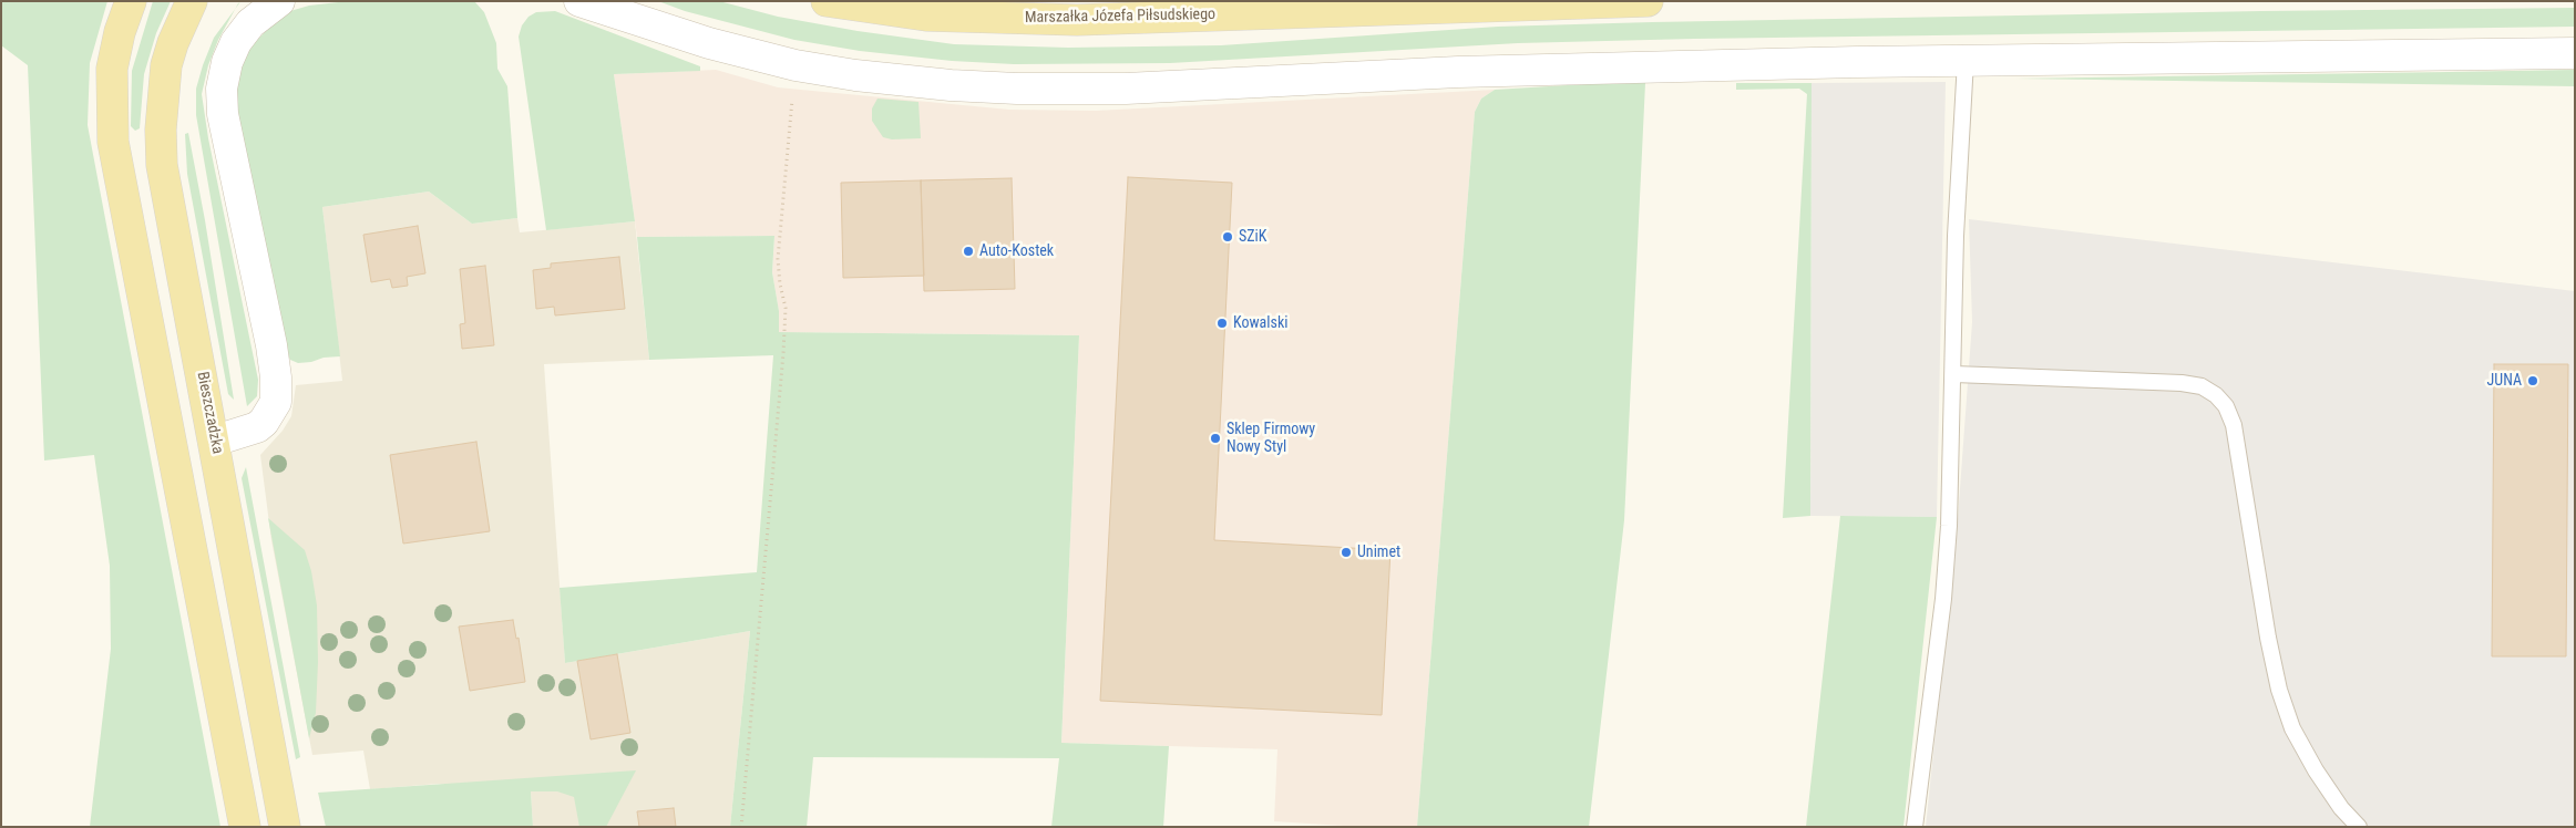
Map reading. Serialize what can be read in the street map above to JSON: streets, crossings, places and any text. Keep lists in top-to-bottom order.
{
  "streets": {
    "main road": ["Marszałka Józefa Piłsudskiego", "Bieszczadzka"]
  },
  "places": [
    "SZiK",
    "Auto-Kostek",
    "Kowalski",
    "JUNA",
    "Sklep Firmowy Nowy Styl",
    "Unimet"
  ]
}
